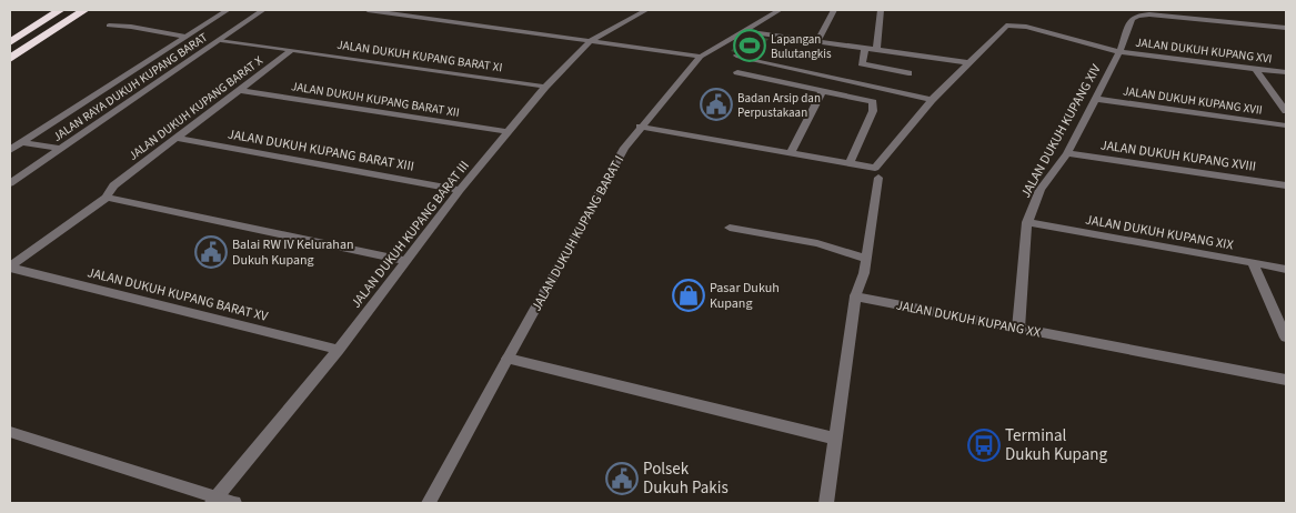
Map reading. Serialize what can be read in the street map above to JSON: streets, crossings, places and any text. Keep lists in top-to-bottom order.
{
  "streets": {
    "street": [
      "JALAN DUKUH KUPANG XVI",
      "JALAN DUKUH KUPANG BARAT XI",
      "JALAN RAYA DUKUH KUPANG BARAT",
      "JALAN DUKUH KUPANG BARAT XII",
      "JALAN DUKUH KUPANG XVII",
      "JALAN DUKUH KUPANG BARAT X",
      "JALAN DUKUH KUPANG XIV",
      "JALAN DUKUH KUPANG BARAT XIII",
      "JALAN DUKUH KUPANG XVIII",
      "JALAN DUKUH KUPANG XIX",
      "JALAN DUKUH KUPANG BARAT I",
      "JALAN DUKUH KUPANG BARAT III",
      "JALAN DUKUH KUPANG BARAT XV",
      "JALAN DUKUH KUPANG XX"
    ]
  },
  "crossings": [
    ["JALAN DUKUH KUPANG XVI", "JALAN DUKUH KUPANG XIV"],
    ["JALAN DUKUH KUPANG BARAT XI", "JALAN RAYA DUKUH KUPANG BARAT"],
    ["JALAN DUKUH KUPANG BARAT XI", "JALAN DUKUH KUPANG BARAT X"],
    ["JALAN DUKUH KUPANG BARAT XI", "JALAN DUKUH KUPANG BARAT III"],
    ["JALAN DUKUH KUPANG BARAT XII", "JALAN DUKUH KUPANG BARAT X"],
    ["JALAN DUKUH KUPANG BARAT XII", "JALAN DUKUH KUPANG BARAT III"],
    ["JALAN DUKUH KUPANG XVII", "JALAN DUKUH KUPANG XIV"],
    ["JALAN DUKUH KUPANG BARAT X", "JALAN DUKUH KUPANG BARAT XIII"],
    ["JALAN DUKUH KUPANG XIV", "JALAN DUKUH KUPANG XVIII"],
    ["JALAN DUKUH KUPANG XIV", "JALAN DUKUH KUPANG XIX"],
    ["JALAN DUKUH KUPANG XIV", "JALAN DUKUH KUPANG XX"],
    ["JALAN DUKUH KUPANG BARAT XIII", "JALAN DUKUH KUPANG BARAT III"],
    ["JALAN DUKUH KUPANG BARAT III", "JALAN DUKUH KUPANG BARAT XV"]
  ],
  "places": {
    "sports": ["Lapangan Bulutangkis"],
    "public building": ["Badan Arsip dan Perpustakaan", "Balai RW IV Kelurahan Dukuh Kupang", "Polsek Dukuh Pakis"],
    "shop": ["Pasar Dukuh Kupang"],
    "bus stop": ["Terminal Dukuh Kupang"]
  }
}
